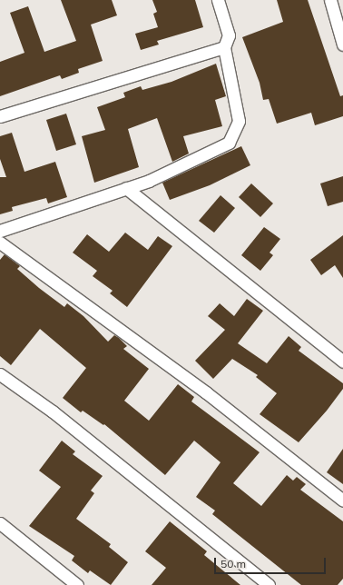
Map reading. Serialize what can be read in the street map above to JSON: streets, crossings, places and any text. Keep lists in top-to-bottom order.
{
  "scale_bar": "50 m"
}
